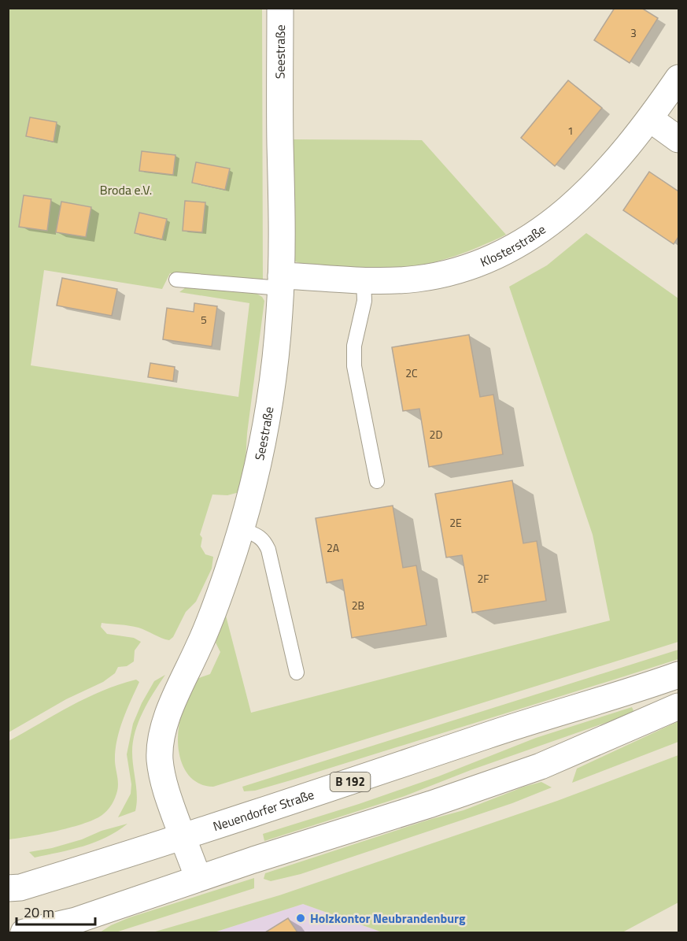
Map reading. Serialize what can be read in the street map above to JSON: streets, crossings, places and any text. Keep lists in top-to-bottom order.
{
  "streets": {
    "main road": [
      "Seestraße",
      "Klosterstraße",
      "B 192",
      "Neuendorfer Straße"
    ]
  },
  "crossings": [
    ["Seestraße", "Klosterstraße"],
    ["Seestraße", "Neuendorfer Straße"]
  ],
  "parks": ["Broda e.V."],
  "places": ["Holzkontor Neubrandenburg"],
  "house_numbers": [
    "3",
    "1",
    "5",
    "2C",
    "2D",
    "2E",
    "2A",
    "2F",
    "2B"
  ],
  "scale_bar": "20 m"
}
